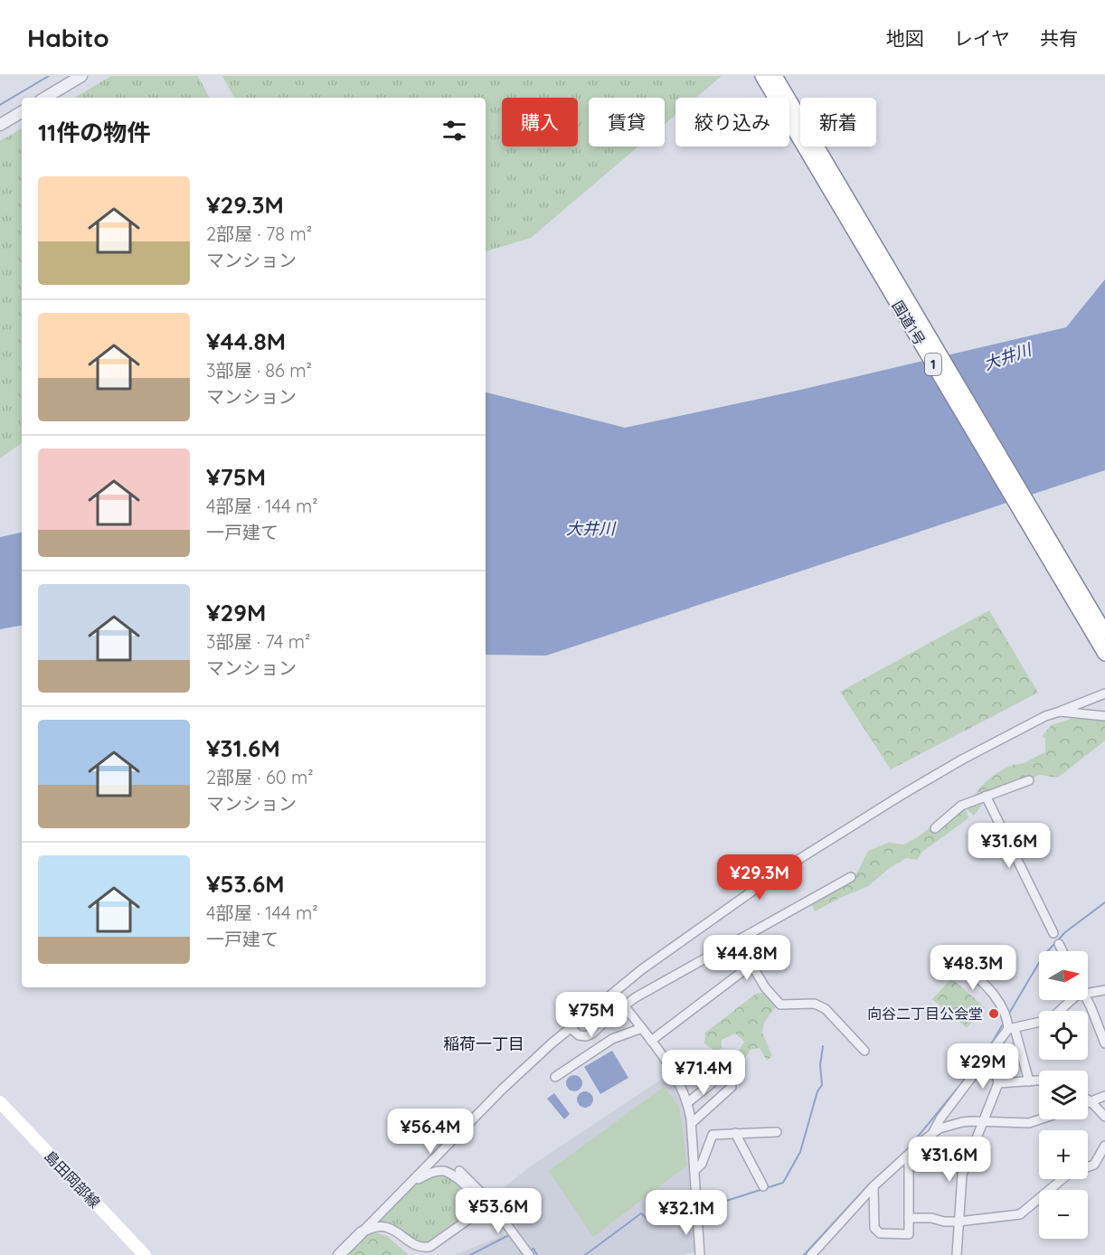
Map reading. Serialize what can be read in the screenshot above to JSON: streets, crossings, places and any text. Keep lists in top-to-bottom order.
{
  "streets": {
    "highway": ["国道1号", "1"],
    "main road": ["島田岡部線"]
  },
  "districts": ["稲荷一丁目"],
  "water": ["大井川"],
  "places": ["向谷二丁目公会堂"],
  "north": "right",
  "page": {
    "header": "Habito",
    "nav": ["地図", "レイヤ", "共有"],
    "chip": [
      "購入",
      "賃貸",
      "絞り込み",
      "新着"
    ],
    "heading": "11件の物件",
    "list": [
      {
        "name": "¥29.3M",
        "note": "2部屋 · 78 m² · マンション"
      },
      {
        "name": "¥44.8M",
        "note": "3部屋 · 86 m² · マンション"
      },
      {
        "name": "¥75M",
        "note": "4部屋 · 144 m² · 一戸建て"
      },
      {
        "name": "¥29M",
        "note": "3部屋 · 74 m² · マンション"
      },
      {
        "name": "¥31.6M",
        "note": "2部屋 · 60 m² · マンション"
      },
      {
        "name": "¥53.6M",
        "note": "4部屋 · 144 m² · 一戸建て"
      }
    ],
    "price": [
      "¥31.6M",
      "¥29.3M",
      "¥44.8M",
      "¥48.3M",
      "¥75M",
      "¥29M",
      "¥71.4M",
      "¥56.4M",
      "¥31.6M",
      "¥53.6M",
      "¥32.1M"
    ],
    "map_buttons": ["+", "−"]
  }
}
